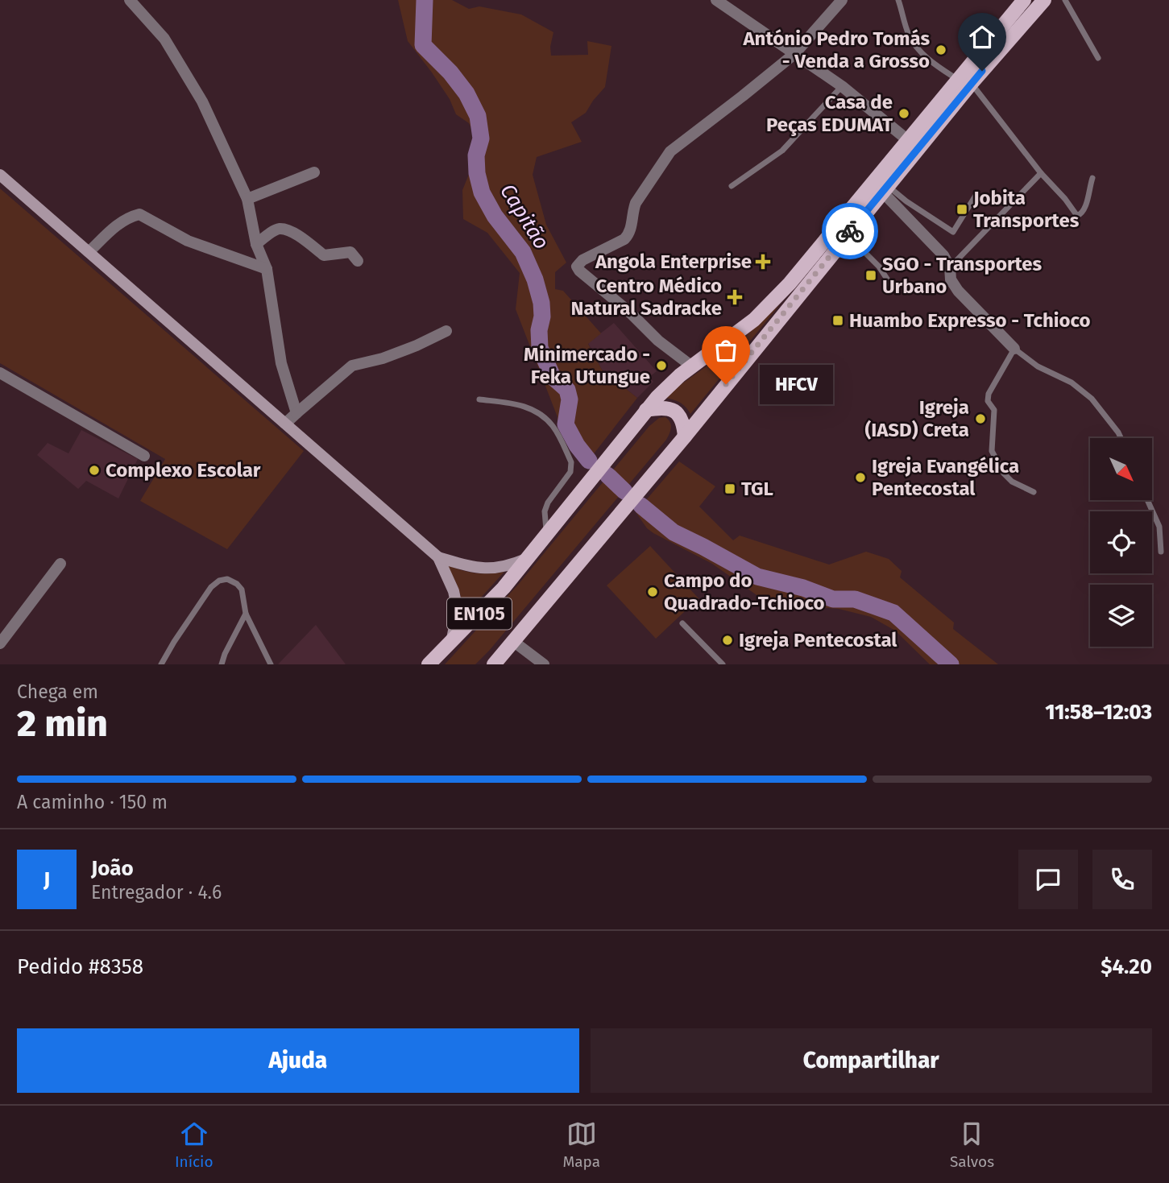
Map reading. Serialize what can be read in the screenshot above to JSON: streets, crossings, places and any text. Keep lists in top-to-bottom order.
{
  "streets": {
    "main road": ["EN105"]
  },
  "water": ["Capitão"],
  "places": {
    "other": [
      "António Pedro Tomás - Venda a Grosso",
      "Casa de Peças EDUMAT",
      "Minimercado - Feka Utungue",
      "HFCV",
      "Igreja (IASD) Creta",
      "Complexo Escolar",
      "Igreja Evangélica Pentecostal",
      "Campo do Quadrado-Tchioco",
      "Igreja Pentecostal"
    ],
    "transit": [
      "Jobita Transportes",
      "SGO - Transportes Urbano",
      "Huambo Expresso - Tchioco",
      "TGL"
    ],
    "health": ["Angola Enterprise", "Centro Médico Natural Sadracke"]
  },
  "north": "bottom right",
  "page": {
    "bubble": "HFCV",
    "heading": ["2 min", "Chega em", "11:58–12:03"],
    "panel": [
      "João",
      "Entregador · 4.6",
      "Pedido #8358",
      "$4.20"
    ],
    "bar": "A caminho · 150 m",
    "round": "J",
    "buttons": ["Ajuda", "Compartilhar"],
    "tabs": ["Início", "Mapa", "Salvos"]
  }
}
